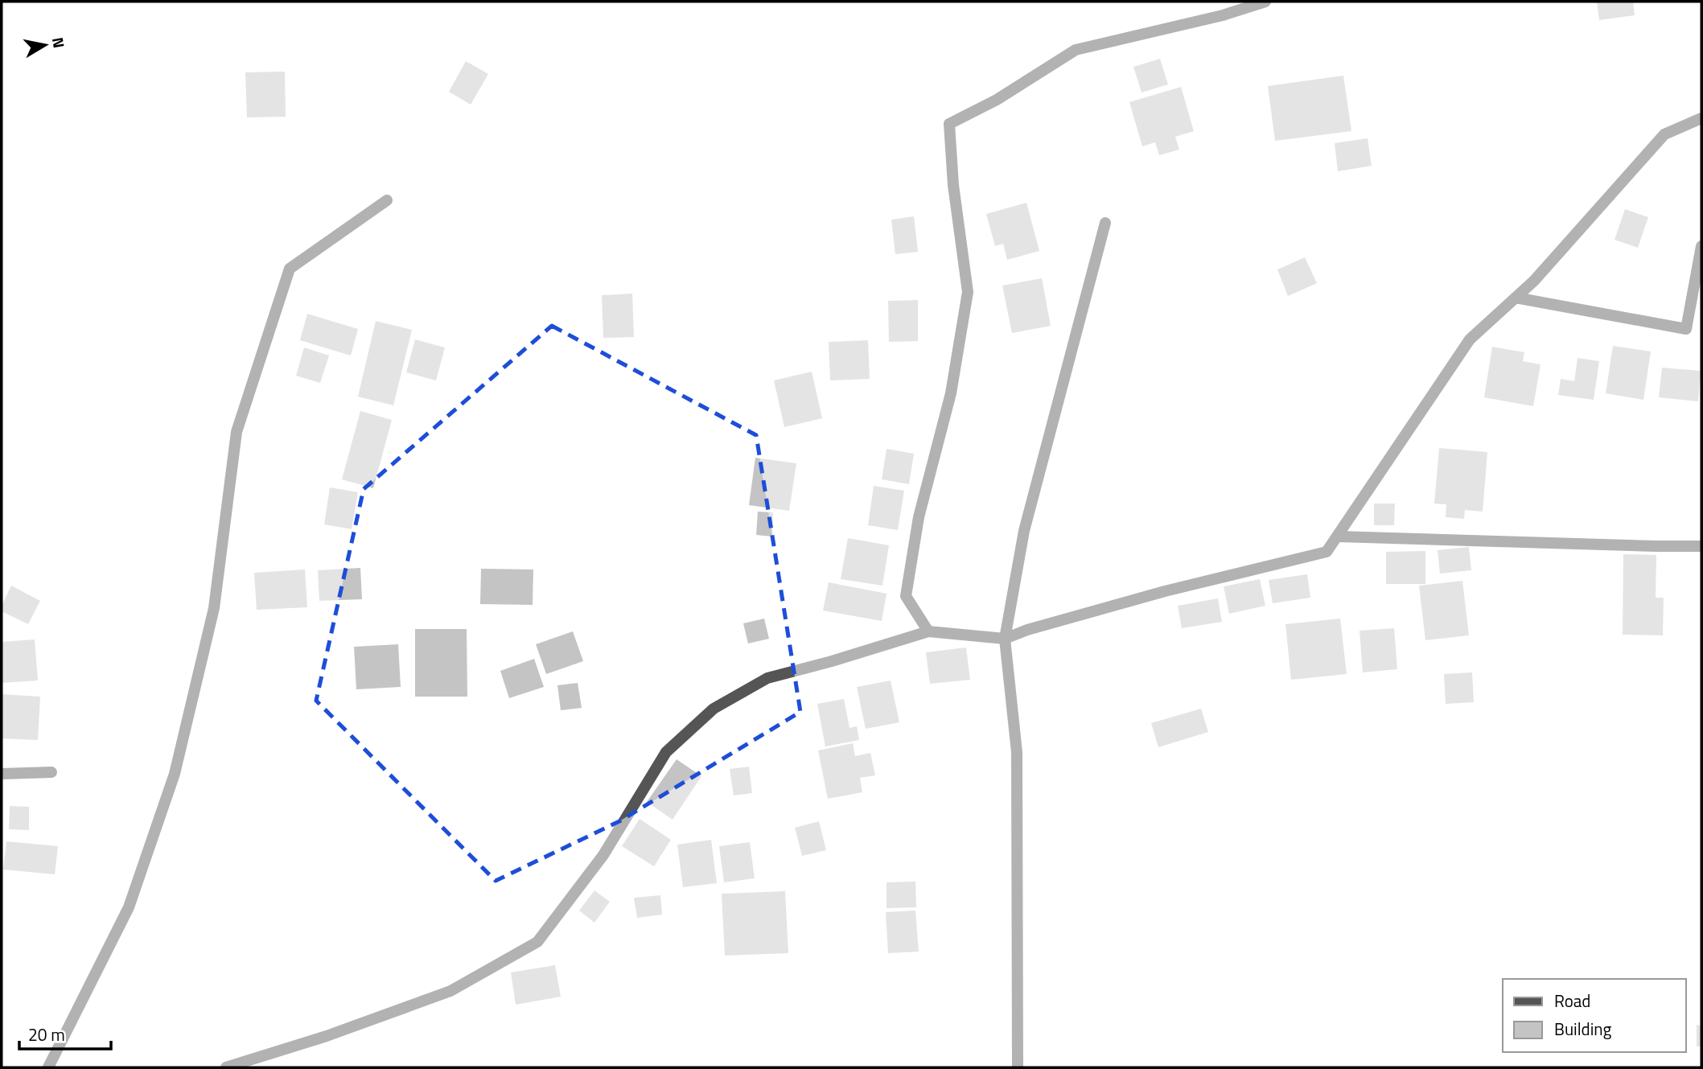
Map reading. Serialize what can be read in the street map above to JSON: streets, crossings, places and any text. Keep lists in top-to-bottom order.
{
  "legend": ["Road", "Building"],
  "scale_bar": "20 m",
  "north": "right"
}
